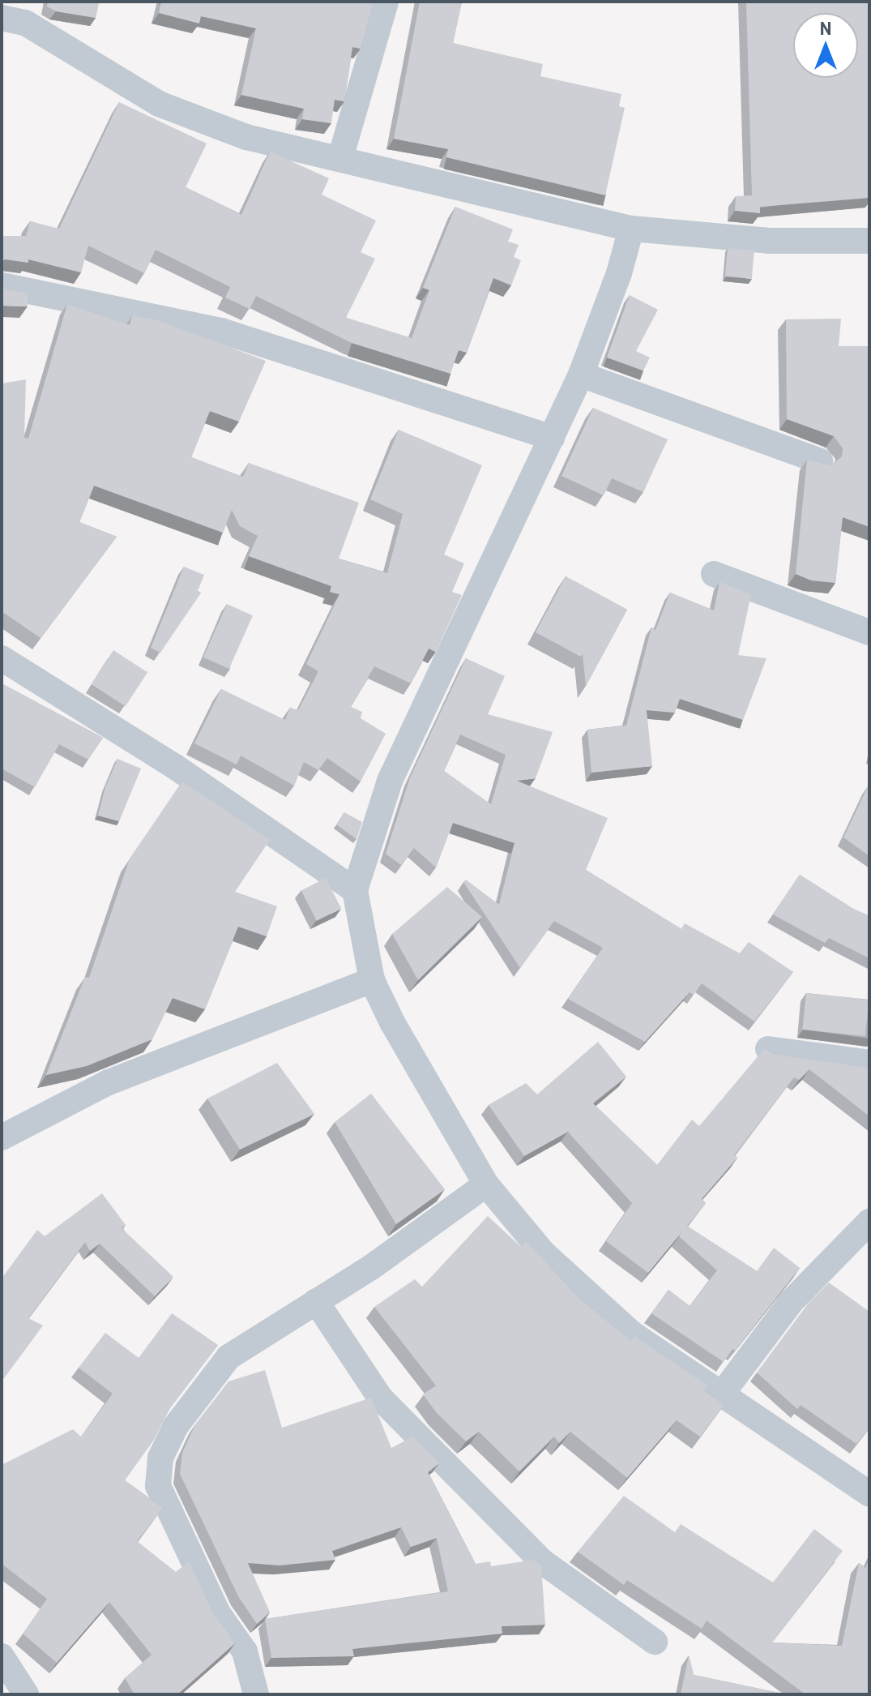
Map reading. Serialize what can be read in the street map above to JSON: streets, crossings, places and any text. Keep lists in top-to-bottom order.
{
  "north": "top"
}
